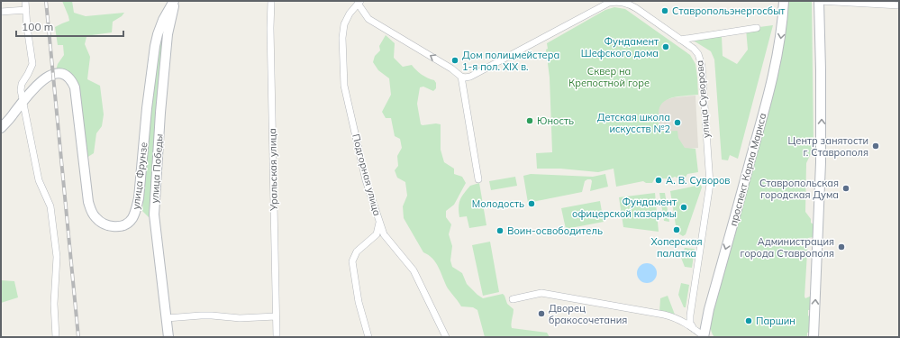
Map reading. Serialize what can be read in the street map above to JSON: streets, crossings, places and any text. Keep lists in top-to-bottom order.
{
  "streets": {
    "main road": ["улица Победы", "проспект Карла Маркса", "улица Фрунзе"],
    "street": ["улица Суворова", "Уральская улица", "Подгорная улица"]
  },
  "crossings": [
    ["улица Победы", "улица Фрунзе"]
  ],
  "parks": ["Сквер на Крепостной горе"],
  "places": [
    "Ставропольэнергосбыт",
    "Фундамент Шефского дома",
    "Дом полицмейстера 1-я пол. XIX в.",
    "Юность",
    "Детская школа искусств №2",
    "Центр занятости г. Ставрополя",
    "А. В. Суворов",
    "Ставропольская городская Дума",
    "Молодость",
    "Фундамент офицерской казармы",
    "Хоперская палатка",
    "Воин-освободитель",
    "Администрация города Ставрополя",
    "Дворец бракосочетания",
    "Паршин"
  ],
  "scale_bar": "100 m"
}
